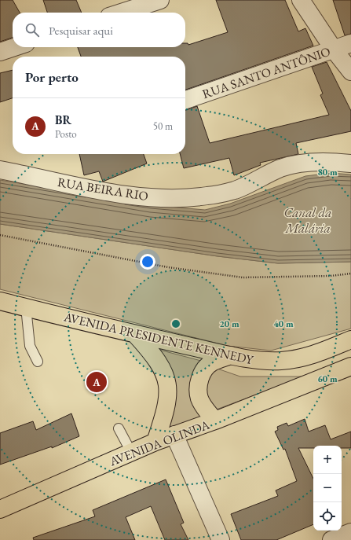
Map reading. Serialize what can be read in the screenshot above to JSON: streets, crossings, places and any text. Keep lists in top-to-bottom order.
{
  "streets": {
    "main road": ["AVENIDA PRESIDENTE KENNEDY", "AVENIDA OLINDA"],
    "street": ["RUA SANTO ANTÔNIO", "RUA BEIRA RIO"]
  },
  "water": ["Canal da Malária"],
  "page": {
    "search": "Pesquisar aqui",
    "heading": "Por perto",
    "list": [
      {
        "mark": "A",
        "name": "BR",
        "note": "Posto",
        "value": "50 m"
      }
    ],
    "pins": "A",
    "map_buttons": ["+", "−"]
  },
  "rings": [
    "80 m",
    "20 m",
    "40 m",
    "60 m"
  ]
}
